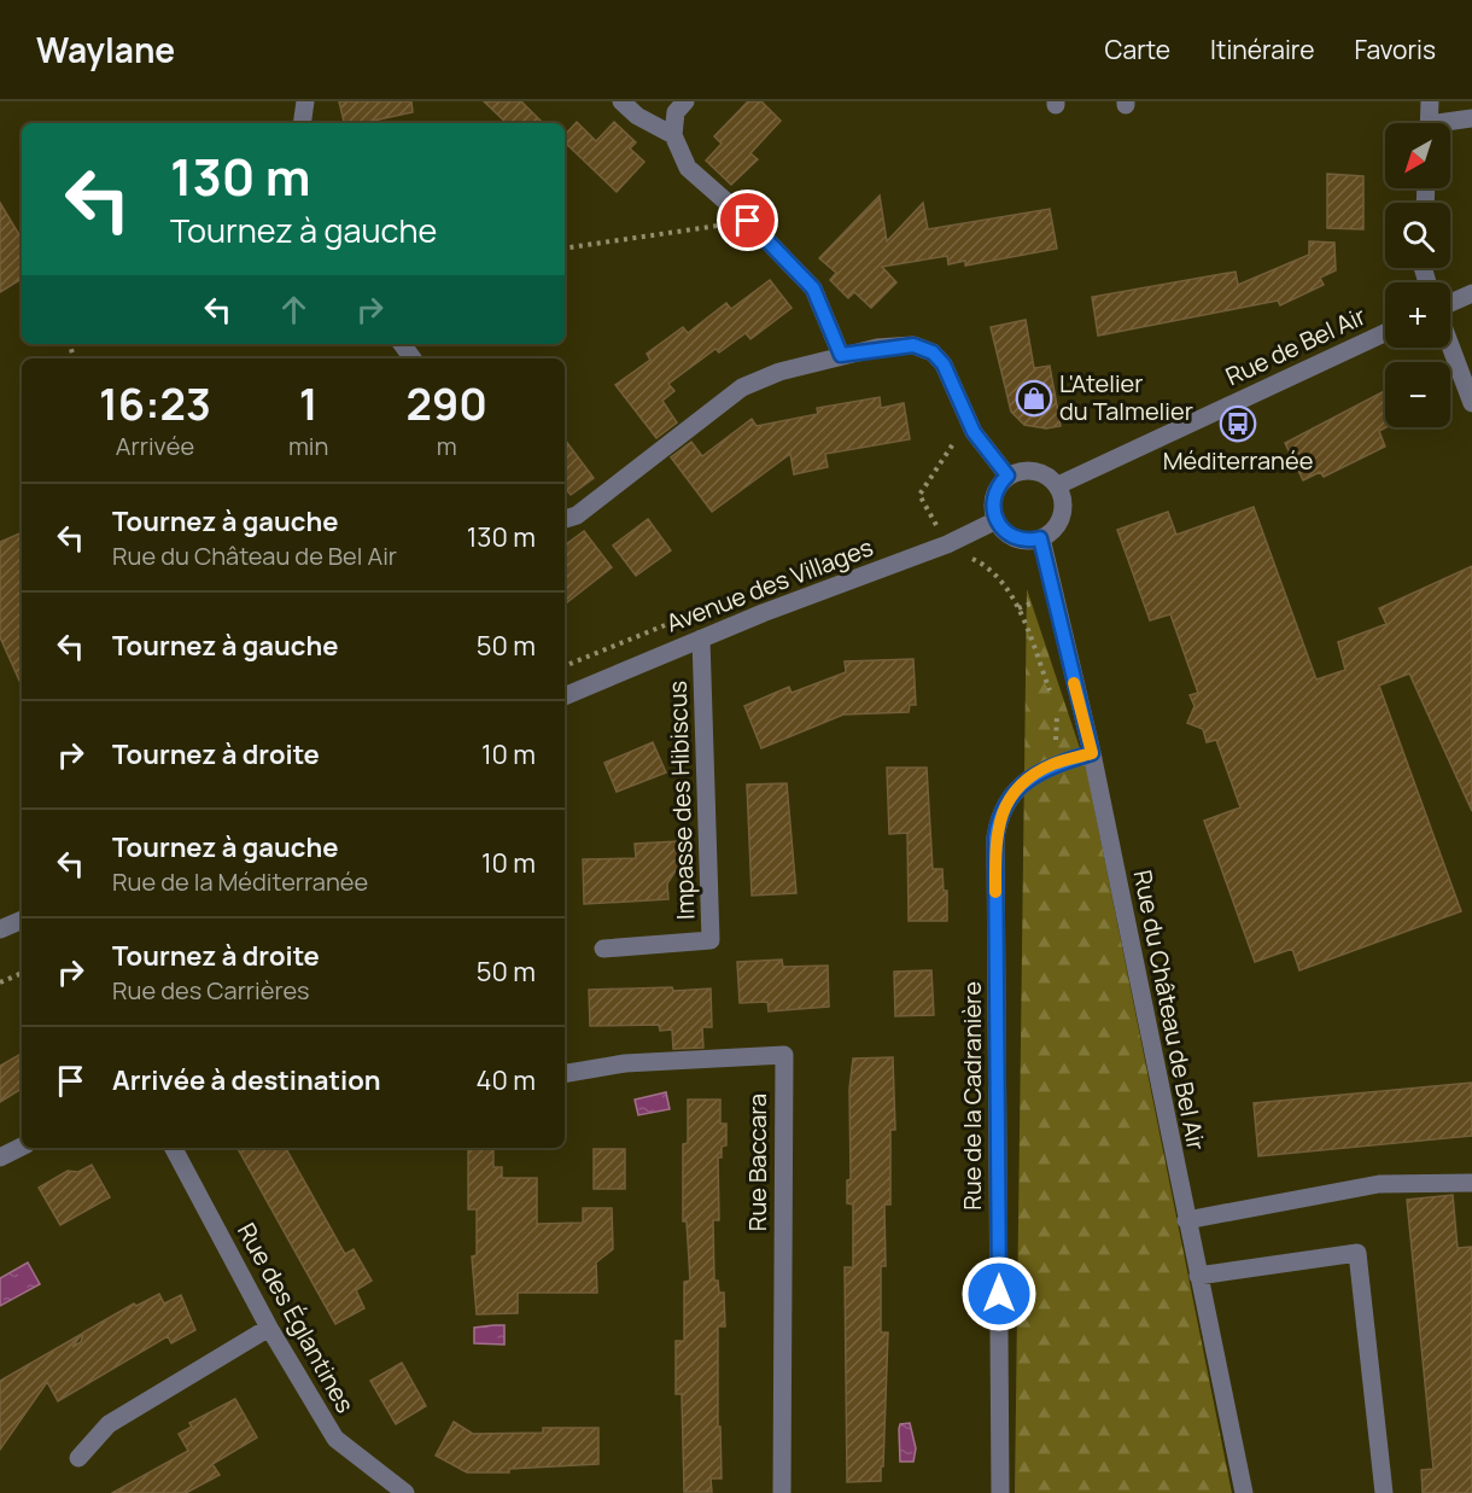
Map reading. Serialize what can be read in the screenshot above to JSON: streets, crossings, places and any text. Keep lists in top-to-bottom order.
{
  "streets": {
    "street": [
      "Rue de Bel Air",
      "Avenue des Villages",
      "Impasse des Hibiscus",
      "Rue du Château de Bel Air",
      "Rue de la Cadranière",
      "Rue Baccara",
      "Rue des Églantines"
    ]
  },
  "crossings": [
    ["Rue de Bel Air", "Avenue des Villages"],
    ["Rue de Bel Air", "Rue du Château de Bel Air"],
    ["Avenue des Villages", "Impasse des Hibiscus"],
    ["Avenue des Villages", "Rue du Château de Bel Air"],
    ["Rue du Château de Bel Air", "Rue de la Cadranière"]
  ],
  "places": {
    "shop": ["L'Atelier du Talmelier"],
    "bus stop": ["Méditerranée"]
  },
  "north": "bottom left",
  "page": {
    "header": "Waylane",
    "nav": ["Carte", "Itinéraire", "Favoris"],
    "map_buttons": ["+", "−"],
    "turn": ["130 m", "Tournez à gauche"],
    "eta": [
      "16:23",
      "Arrivée",
      "1",
      "min",
      "290",
      "m"
    ],
    "list": [
      {
        "name": "Tournez à gauche",
        "note": "Rue du Château de Bel Air",
        "value": "130 m"
      },
      {
        "name": "Tournez à gauche",
        "value": "50 m"
      },
      {
        "name": "Tournez à droite",
        "value": "10 m"
      },
      {
        "name": "Tournez à gauche",
        "note": "Rue de la Méditerranée",
        "value": "10 m"
      },
      {
        "name": "Tournez à droite",
        "note": "Rue des Carrières",
        "value": "50 m"
      },
      {
        "name": "Arrivée à destination",
        "value": "40 m"
      }
    ]
  }
}
